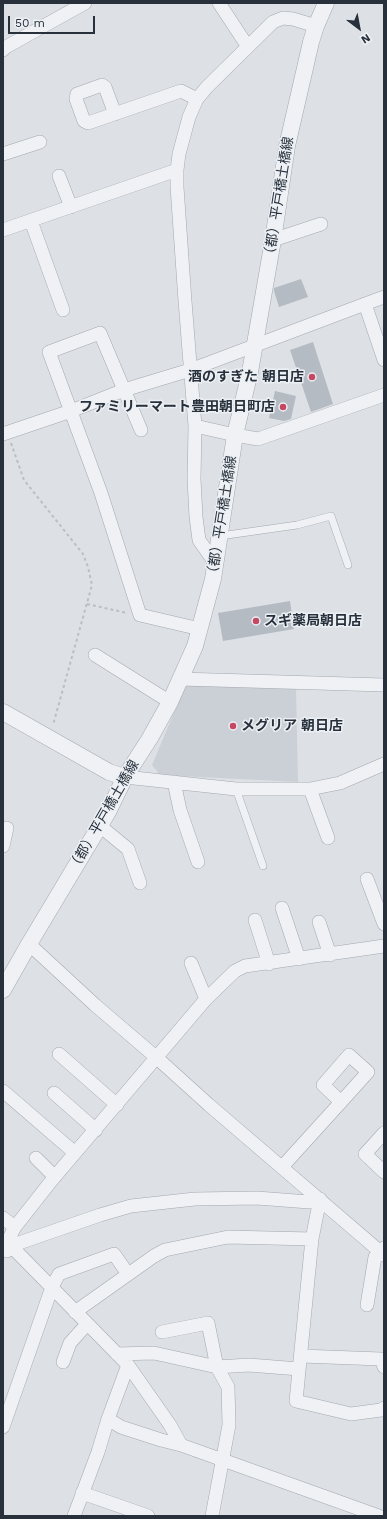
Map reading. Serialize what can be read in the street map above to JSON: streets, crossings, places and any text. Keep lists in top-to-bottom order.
{
  "streets": {
    "street": ["（都）平戸橋土橋線"]
  },
  "places": [
    "酒のすぎた 朝日店",
    "ファミリーマート豊田朝日町店",
    "スギ薬局朝日店",
    "メグリア 朝日店"
  ],
  "scale_bar": "50 m",
  "north": "bottom right"
}
